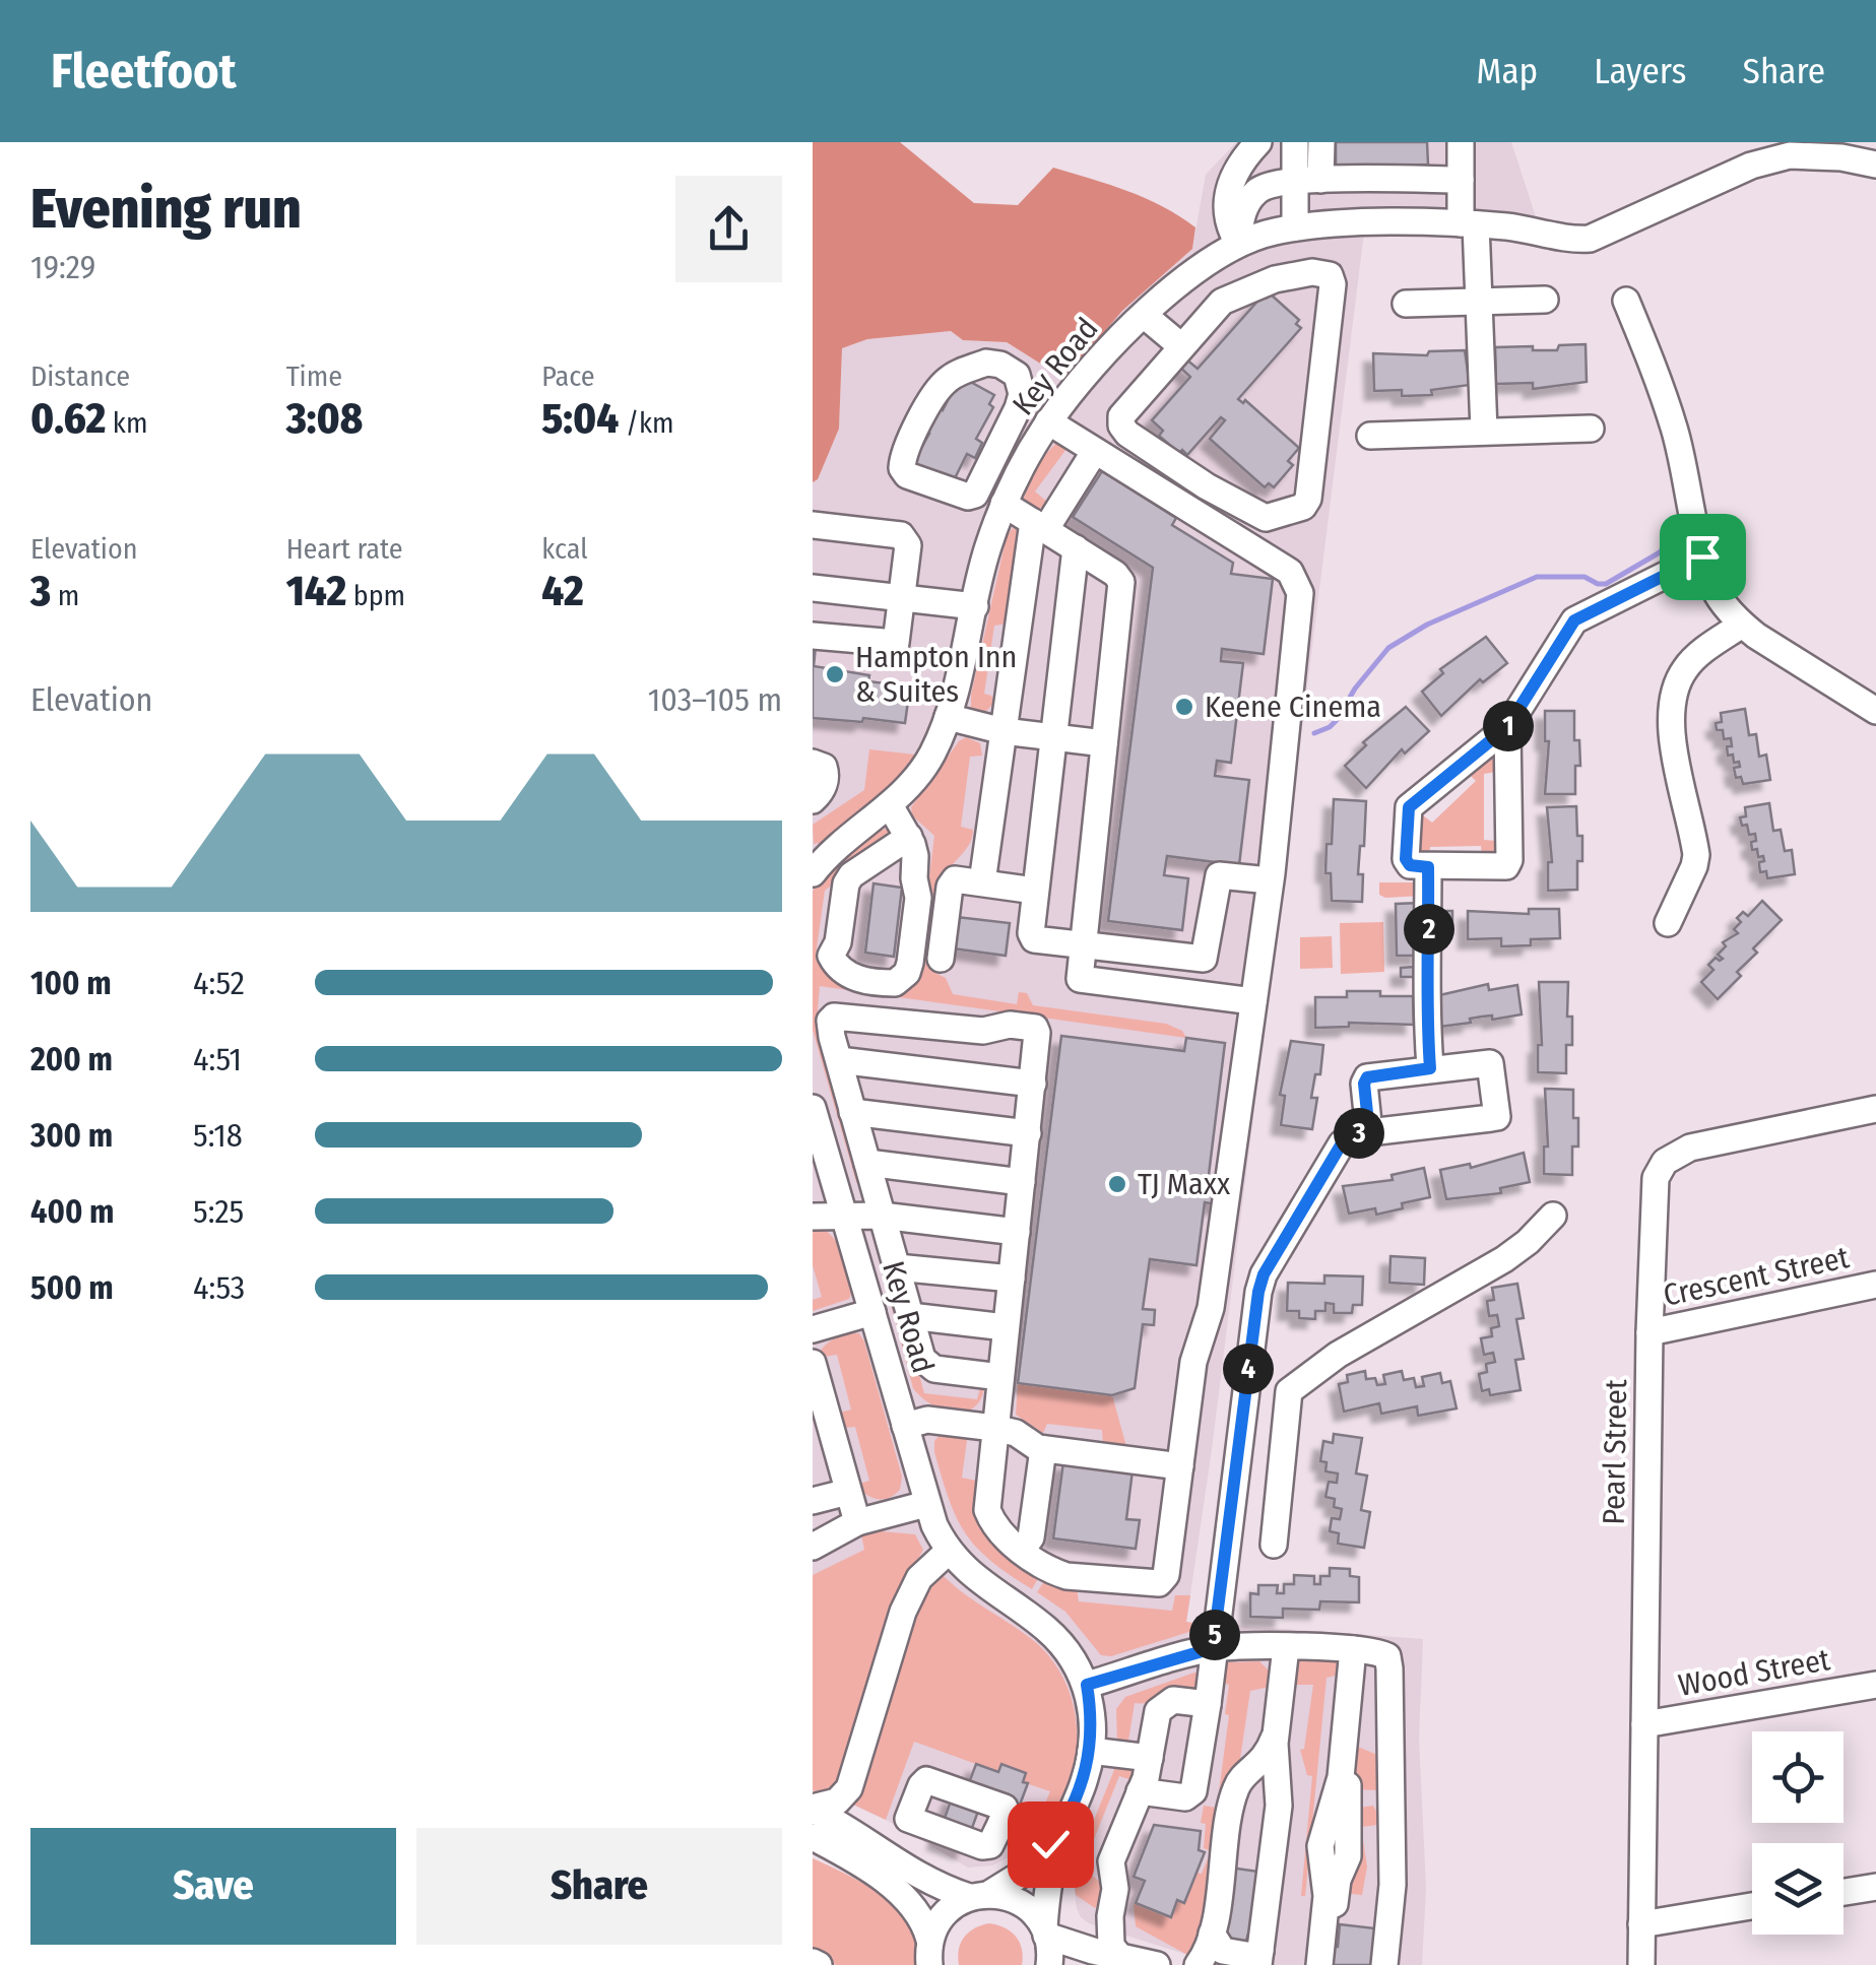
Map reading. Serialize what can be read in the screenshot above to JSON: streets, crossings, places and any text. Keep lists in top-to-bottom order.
{
  "streets": {
    "street": [
      "Key Road",
      "Crescent Street",
      "Pearl Street",
      "Wood Street"
    ]
  },
  "crossings": [
    ["Crescent Street", "Pearl Street"],
    ["Pearl Street", "Wood Street"]
  ],
  "places": ["Hampton Inn & Suites", "Keene Cinema", "TJ Maxx"],
  "page": {
    "header": "Fleetfoot",
    "nav": ["Map", "Layers", "Share"],
    "heading": ["Evening run", "19:29"],
    "stats": [
      ["Distance", "0.62 km"],
      ["Time", "3:08"],
      ["Pace", "5:04 /km"],
      ["Elevation", "3 m"],
      ["Heart rate", "142 bpm"],
      ["kcal", "42"]
    ],
    "chart": ["Elevation", "103–105 m"],
    "pins": [
      "1",
      "2",
      "3",
      "4",
      "5"
    ],
    "list": [
      {
        "name": "100 m",
        "note": "4:52"
      },
      {
        "name": "200 m",
        "note": "4:51"
      },
      {
        "name": "300 m",
        "note": "5:18"
      },
      {
        "name": "400 m",
        "note": "5:25"
      },
      {
        "name": "500 m",
        "note": "4:53"
      }
    ],
    "buttons": ["Save", "Share"]
  }
}
